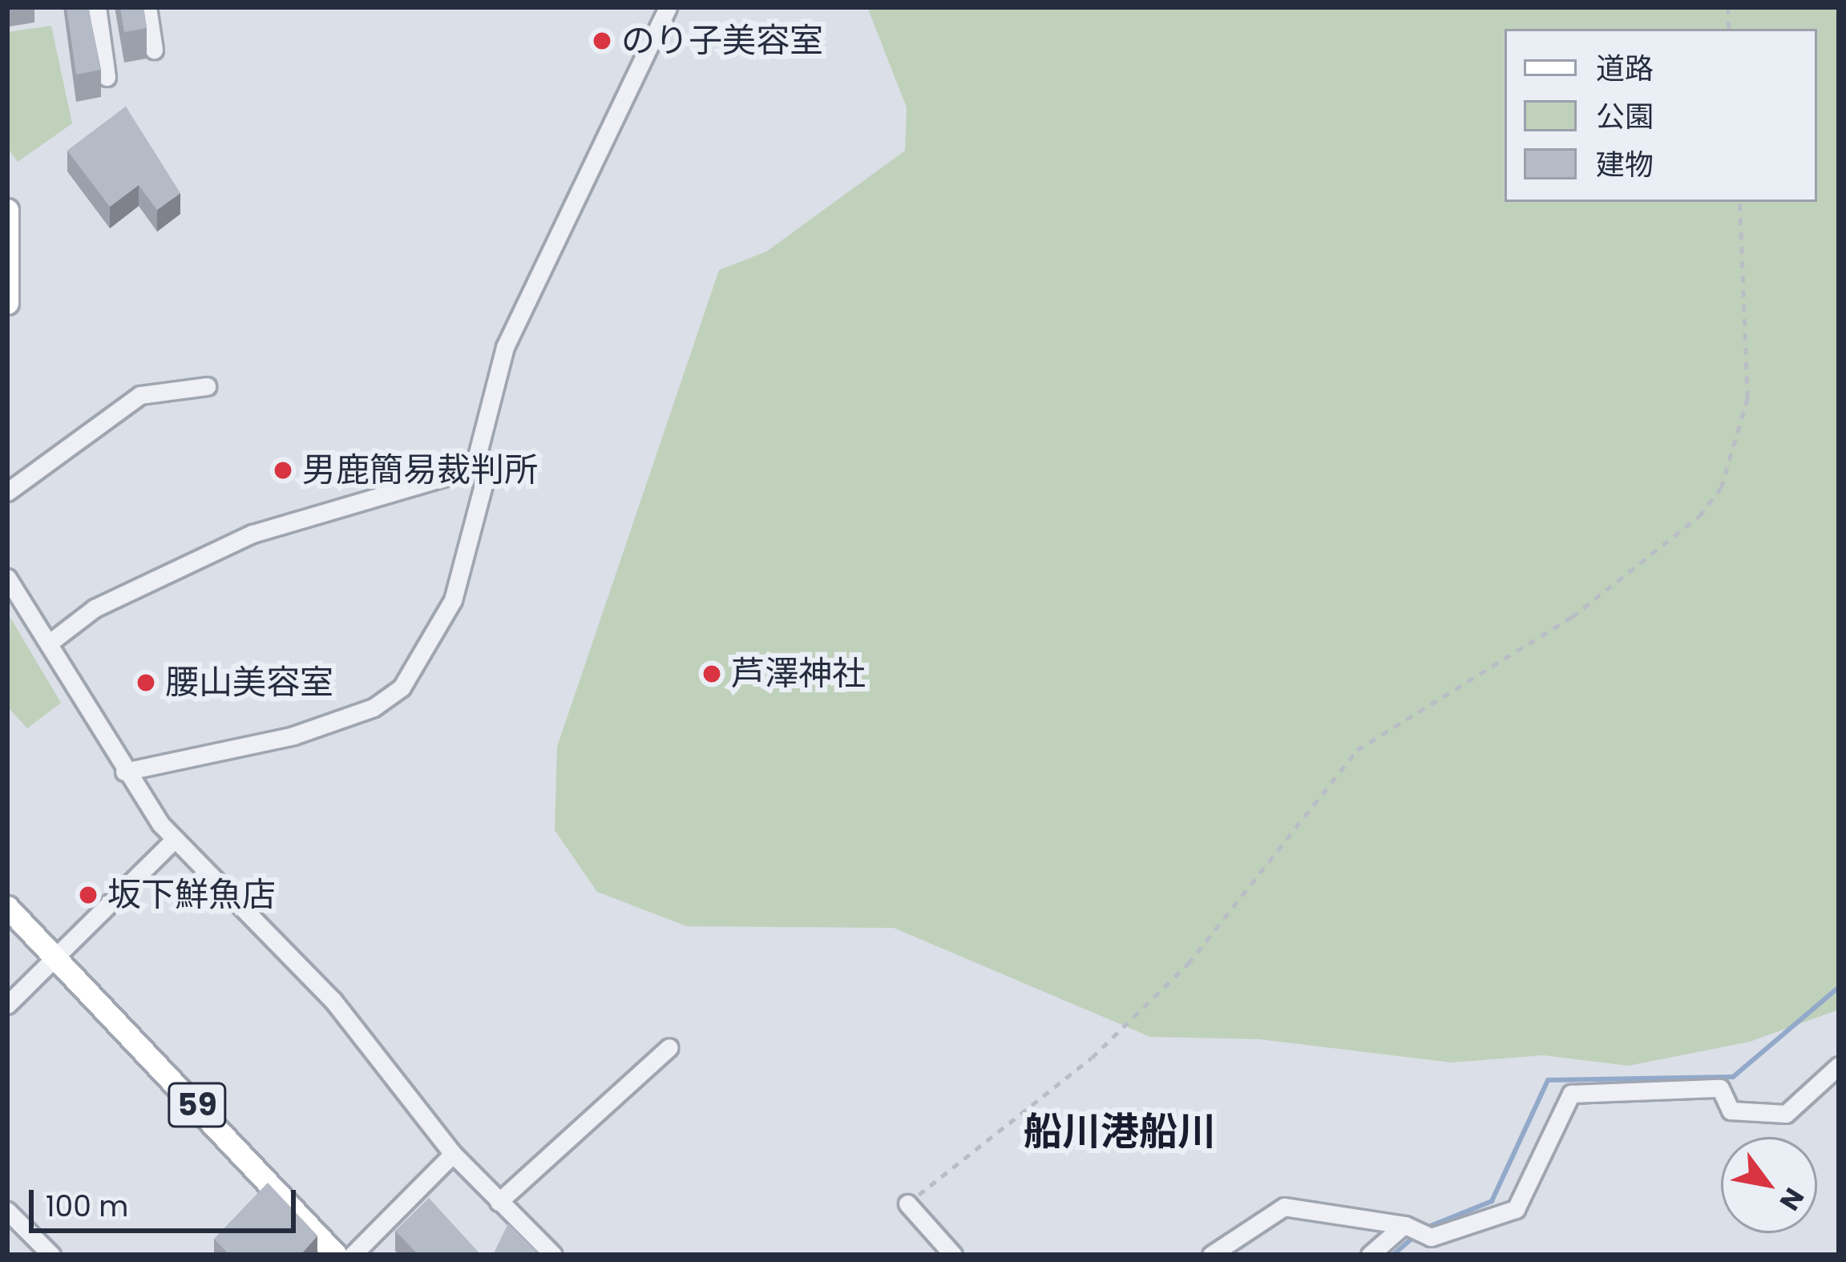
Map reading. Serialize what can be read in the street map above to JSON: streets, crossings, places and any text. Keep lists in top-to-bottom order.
{
  "streets": {
    "main road": ["59"]
  },
  "districts": ["船川港船川"],
  "places": [
    "のり子美容室",
    "男鹿簡易裁判所",
    "芦澤神社",
    "腰山美容室",
    "坂下鮮魚店"
  ],
  "legend": ["道路", "公園", "建物"],
  "scale_bar": "100 m",
  "north": "bottom right"
}
